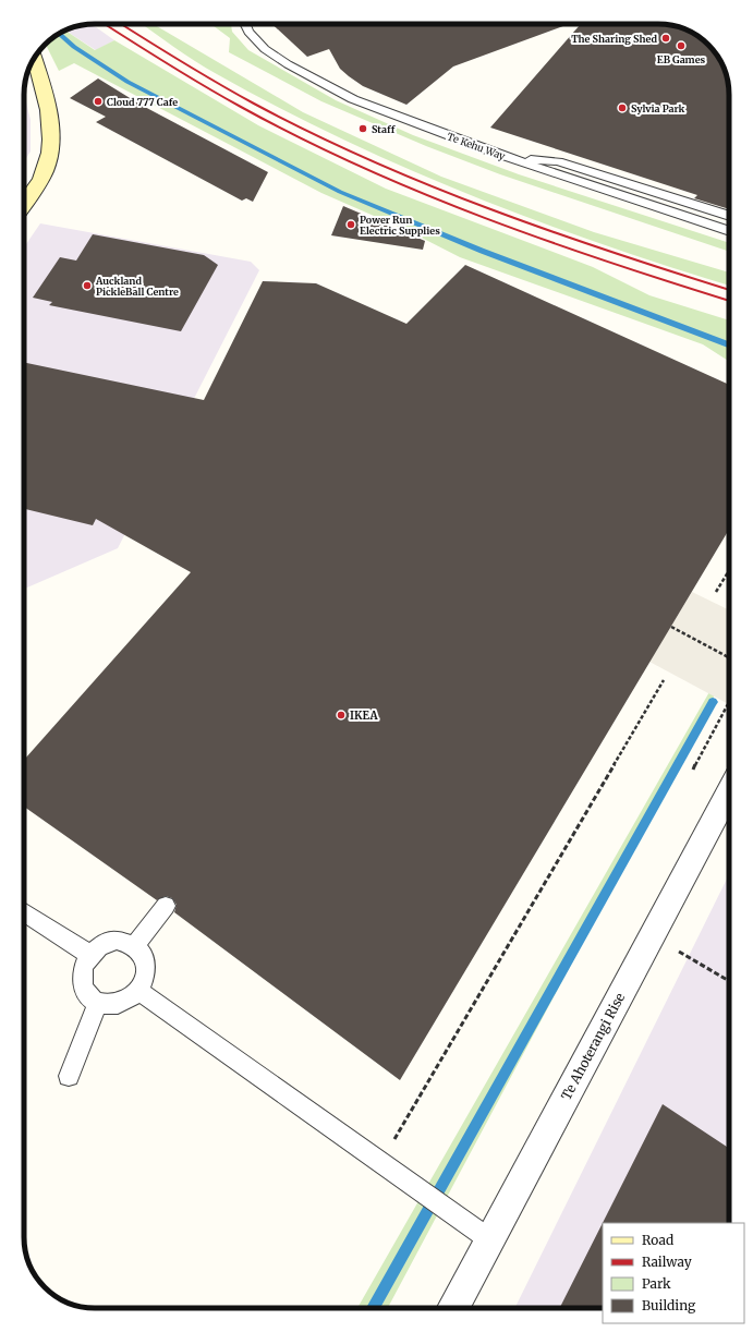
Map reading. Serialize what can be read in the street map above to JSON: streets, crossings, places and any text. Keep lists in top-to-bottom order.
{
  "streets": {
    "street": ["Te Ahoterangi Rise"],
    "lane": ["Te Kehu Way"]
  },
  "places": [
    "The Sharing Shed",
    "EB Games",
    "Cloud 777 Cafe",
    "Sylvia Park",
    "Staff",
    "Power Run Electric Supplies",
    "Auckland PickleBall Centre",
    "IKEA"
  ],
  "legend": [
    "Road",
    "Railway",
    "Park",
    "Building"
  ]
}
